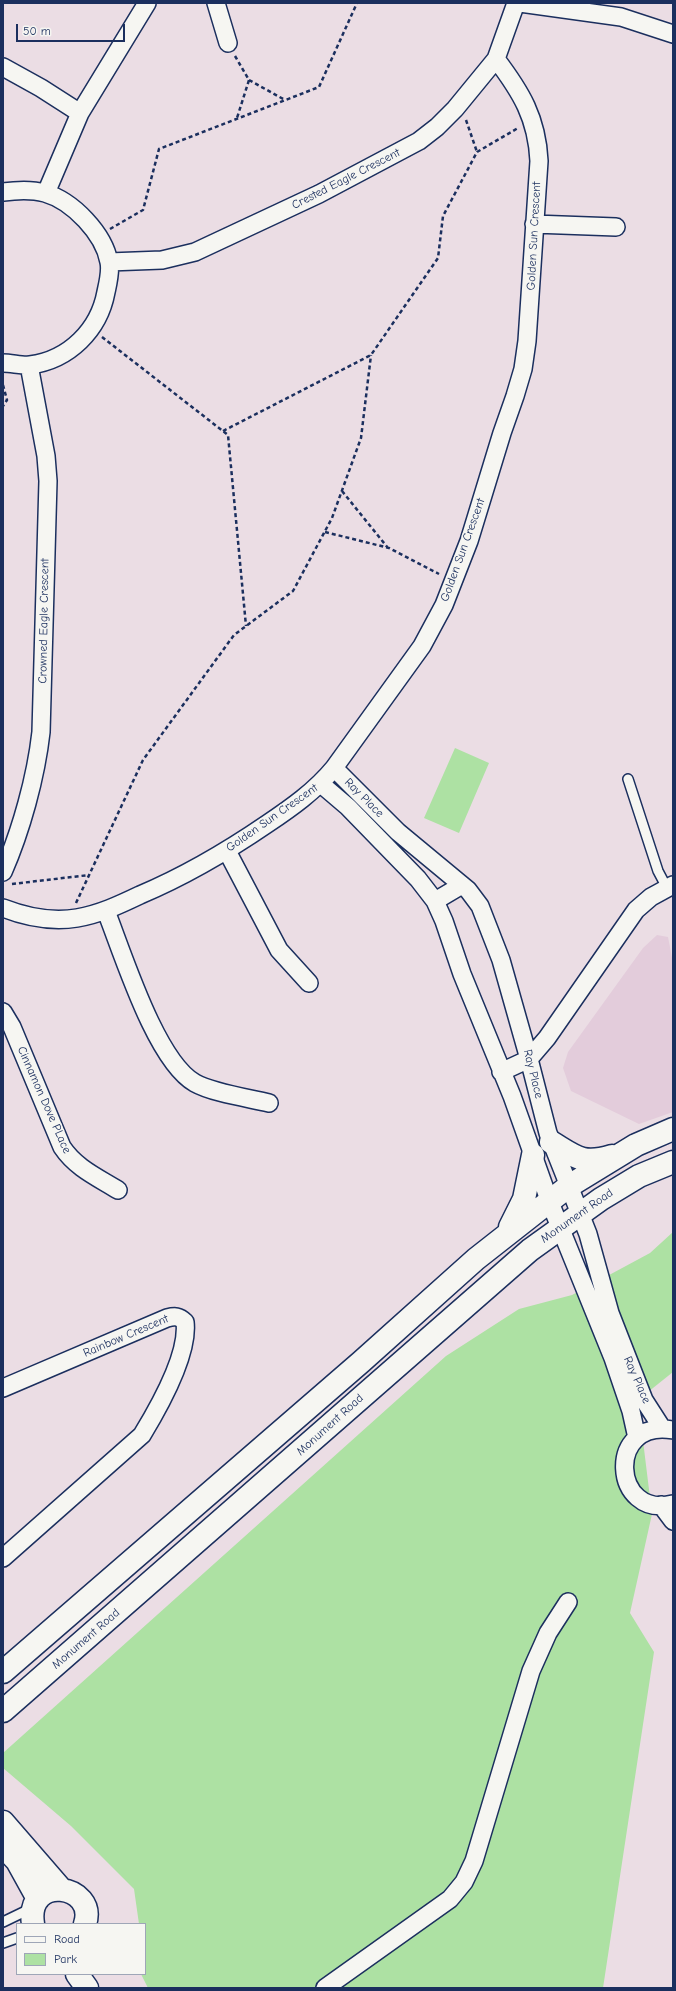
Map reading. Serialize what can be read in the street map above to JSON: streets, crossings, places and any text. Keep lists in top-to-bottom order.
{
  "streets": {
    "main road": ["Monument Road"],
    "street": [
      "Crested Eagle Crescent",
      "Golden Sun Crescent",
      "Crowned Eagle Crescent",
      "Ray Place",
      "Cinnamon Dove PLace",
      "Rainbow Crescent"
    ]
  },
  "crossings": [
    ["Crested Eagle Crescent", "Golden Sun Crescent"],
    ["Golden Sun Crescent", "Ray Place"],
    ["Ray Place", "Monument Road"]
  ],
  "legend": ["Road", "Park"],
  "scale_bar": "50 m"
}
